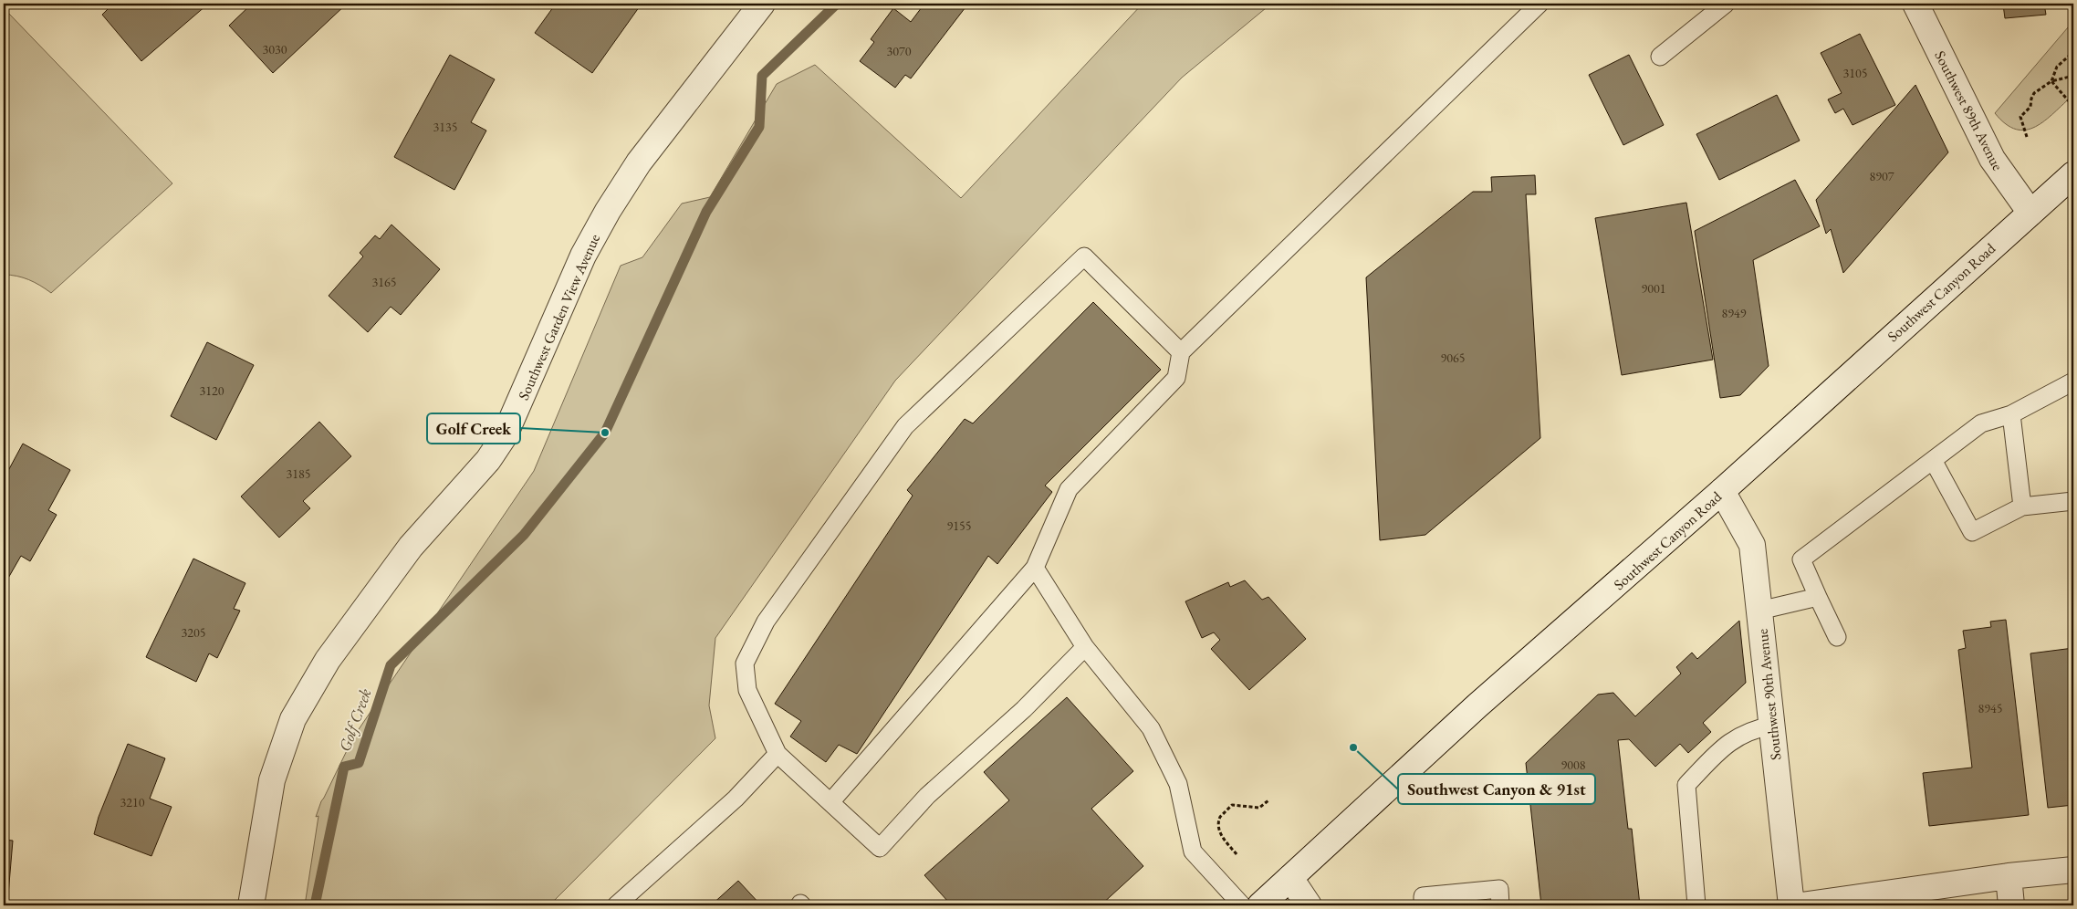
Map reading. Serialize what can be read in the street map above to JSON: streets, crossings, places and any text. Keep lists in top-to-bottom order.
{
  "streets": {
    "street": [
      "Southwest 89th Avenue",
      "Southwest Canyon Road",
      "Southwest Garden View Avenue",
      "Southwest 90th Avenue"
    ]
  },
  "crossings": [
    ["Southwest 89th Avenue", "Southwest Canyon Road"],
    ["Southwest Canyon Road", "Southwest 90th Avenue"]
  ],
  "water": ["Golf Creek"],
  "places": ["Golf Creek", "Southwest Canyon & 91st"],
  "house_numbers": [
    "3030",
    "3070",
    "3105",
    "3135",
    "8907",
    "3165",
    "9001",
    "8949",
    "9065",
    "3120",
    "3185",
    "9155",
    "3205",
    "8945",
    "9008",
    "3210"
  ]
}
